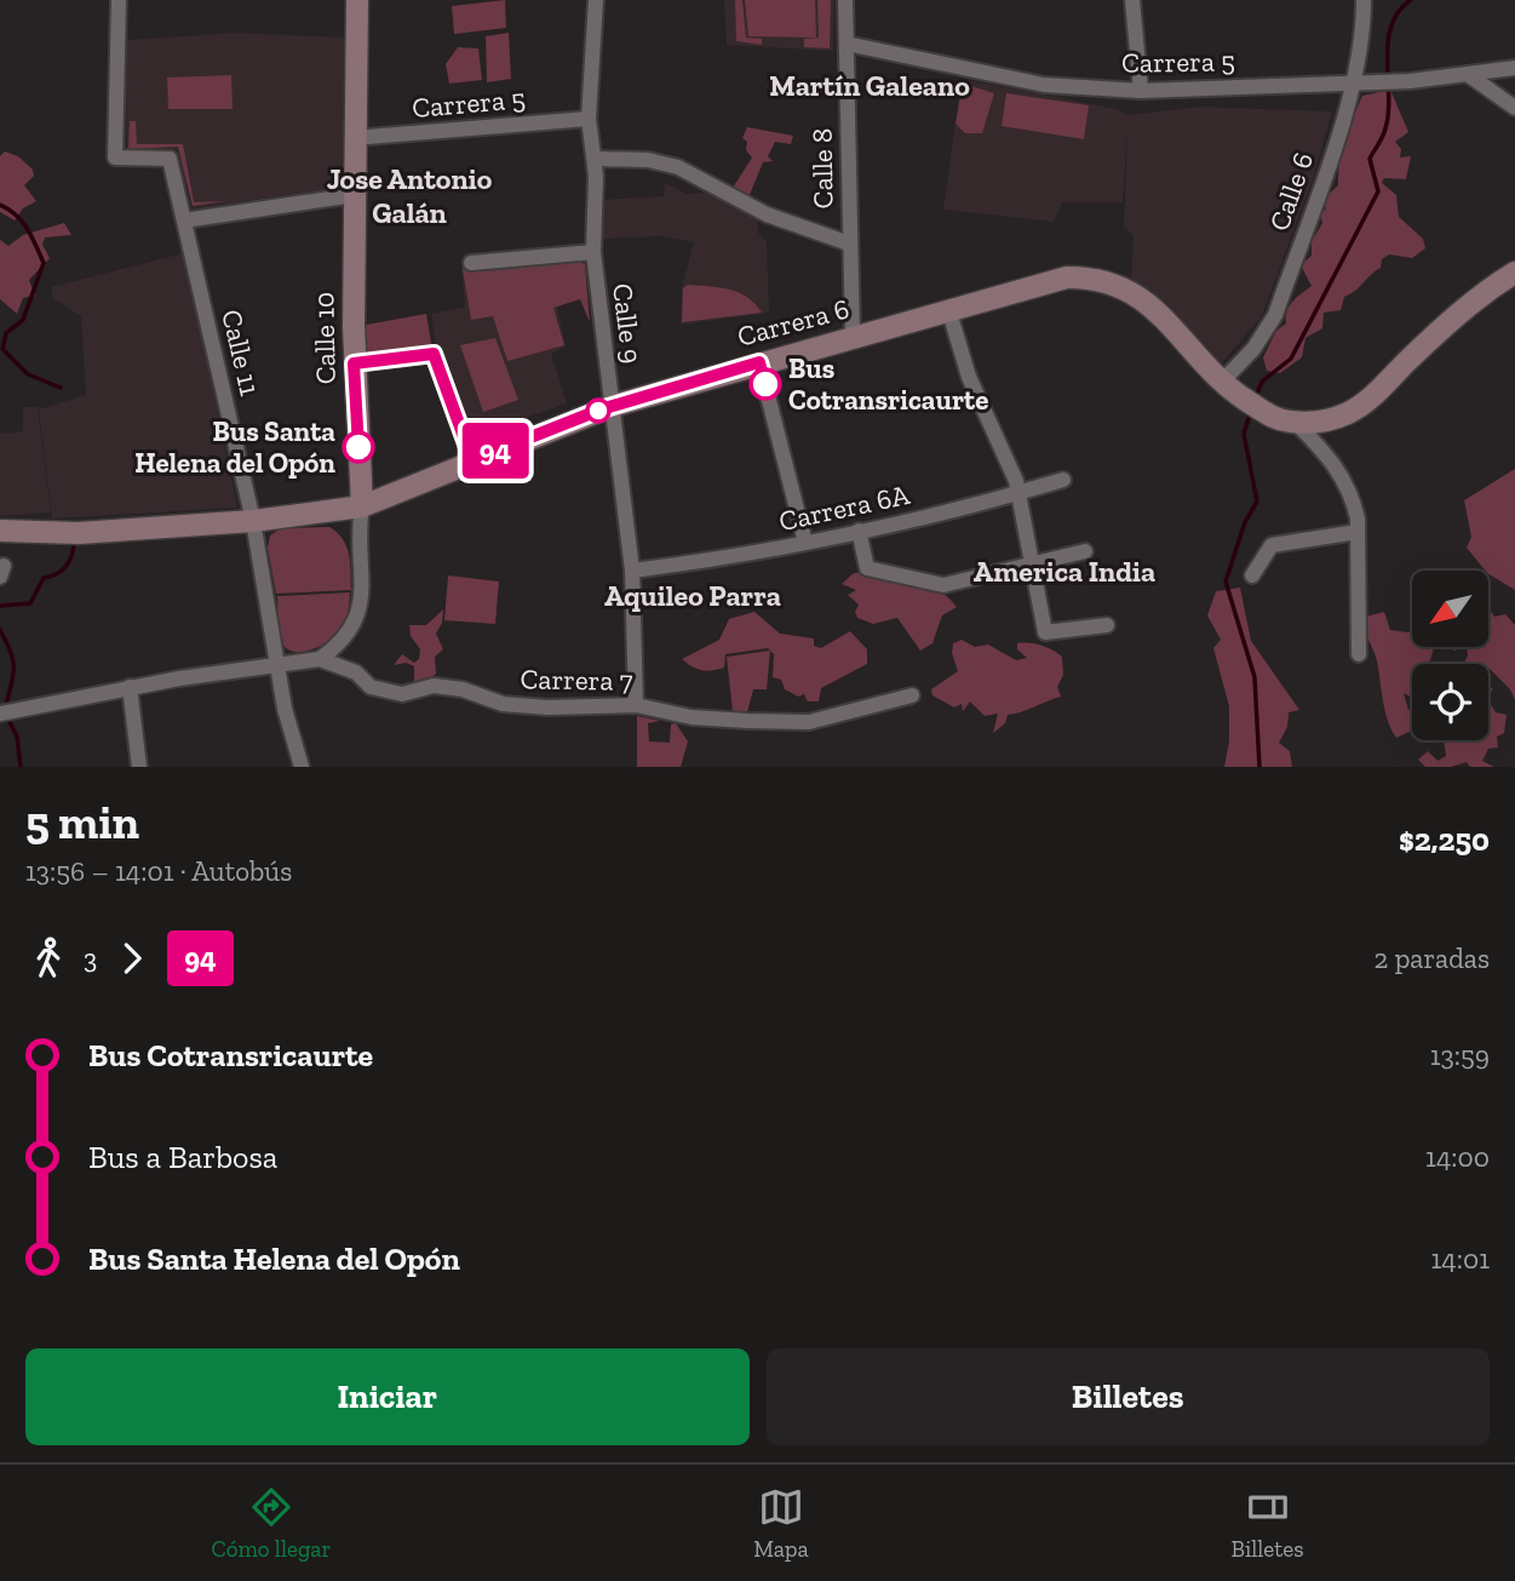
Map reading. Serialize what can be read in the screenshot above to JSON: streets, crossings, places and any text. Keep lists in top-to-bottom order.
{
  "streets": {
    "main road": ["Carrera 6", "Calle 10"],
    "street": [
      "Carrera 5",
      "Calle 8",
      "Calle 6",
      "Calle 9",
      "Calle 11",
      "Carrera 6A",
      "Carrera 7"
    ]
  },
  "crossings": [
    ["Carrera 5", "Calle 8"],
    ["Carrera 5", "Calle 6"],
    ["Carrera 5", "Calle 9"],
    ["Carrera 5", "Calle 10"],
    ["Calle 8", "Carrera 6"],
    ["Calle 6", "Carrera 6"],
    ["Carrera 6", "Calle 9"],
    ["Carrera 6", "Calle 10"],
    ["Carrera 6", "Calle 11"],
    ["Calle 9", "Carrera 6A"],
    ["Calle 9", "Carrera 7"],
    ["Calle 10", "Carrera 7"]
  ],
  "districts": [
    "Martín Galeano",
    "Jose Antonio Galán",
    "America India",
    "Aquileo Parra"
  ],
  "places": ["Bus Cotransricaurte", "Bus Santa Helena del Opón"],
  "lines": ["bus line 94"],
  "north": "bottom left",
  "page": {
    "on_map": "94",
    "heading": ["5 min", "13:56 – 14:01 · Autobús", "$2,250"],
    "legs": ["3", "94", "2 paradas"],
    "list": [
      {
        "name": "Bus Cotransricaurte",
        "value": "13:59"
      },
      {
        "name": "Bus a Barbosa",
        "value": "14:00"
      },
      {
        "name": "Bus Santa Helena del Opón",
        "value": "14:01"
      }
    ],
    "buttons": ["Iniciar", "Billetes"],
    "tabs": ["Cómo llegar", "Mapa", "Billetes"]
  }
}
